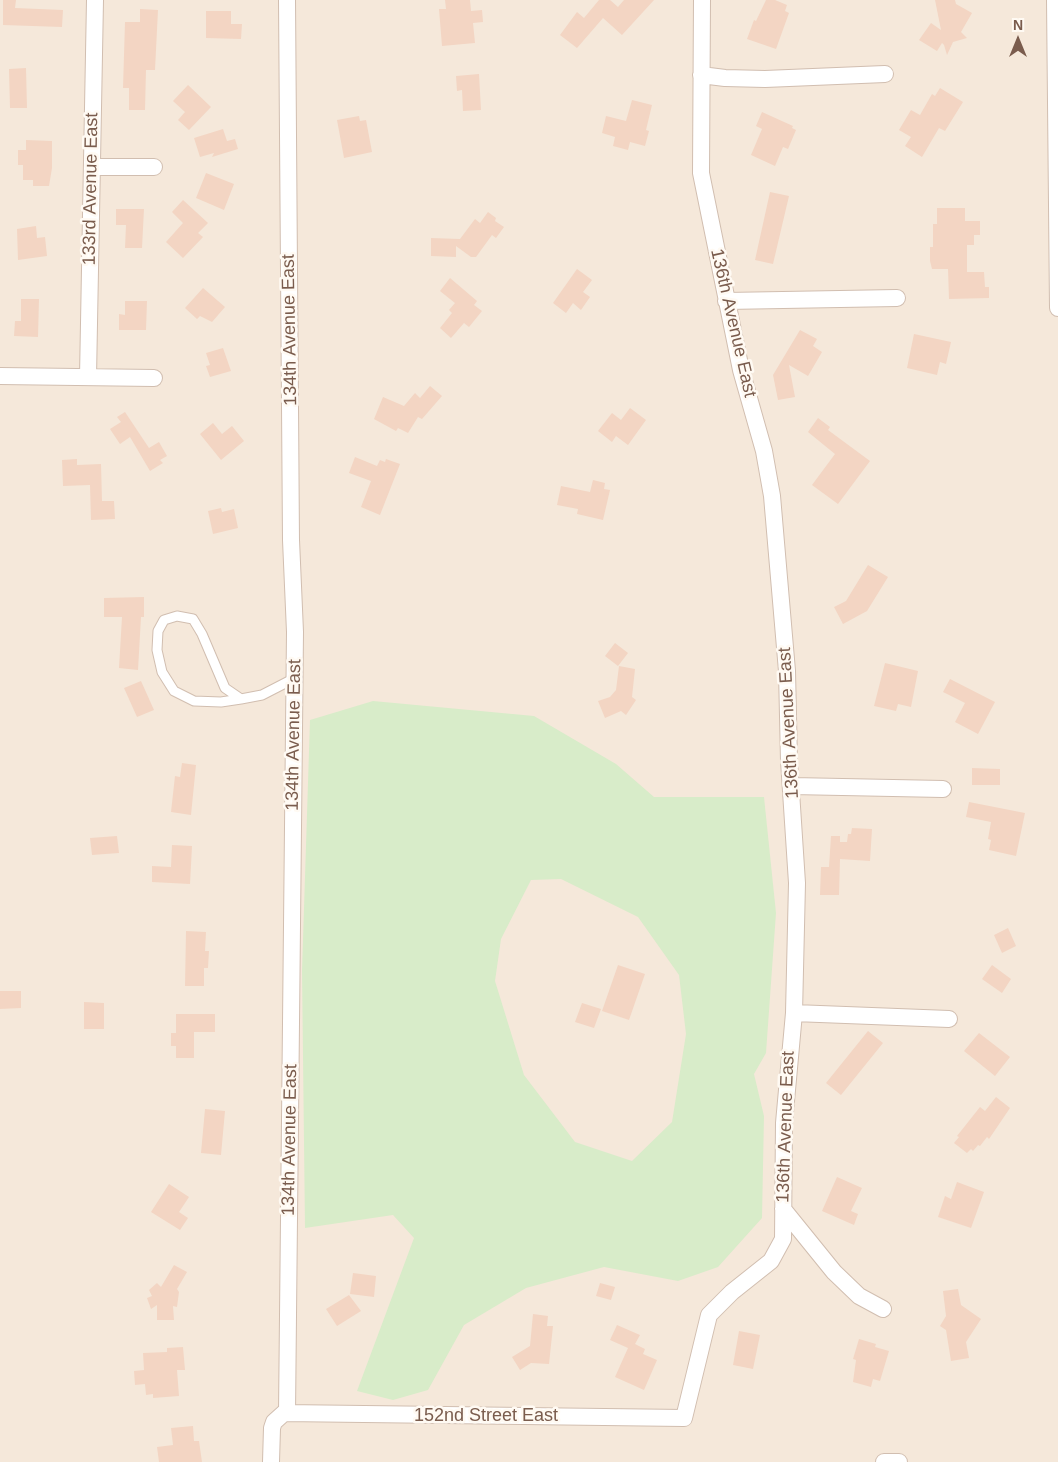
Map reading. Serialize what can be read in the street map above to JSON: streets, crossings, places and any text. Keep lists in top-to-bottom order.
{
  "streets": {
    "street": [
      "133rd Avenue East",
      "136th Avenue East",
      "134th Avenue East",
      "152nd Street East"
    ]
  },
  "crossings": [
    ["136th Avenue East", "152nd Street East"],
    ["134th Avenue East", "152nd Street East"]
  ],
  "north": "top"
}
